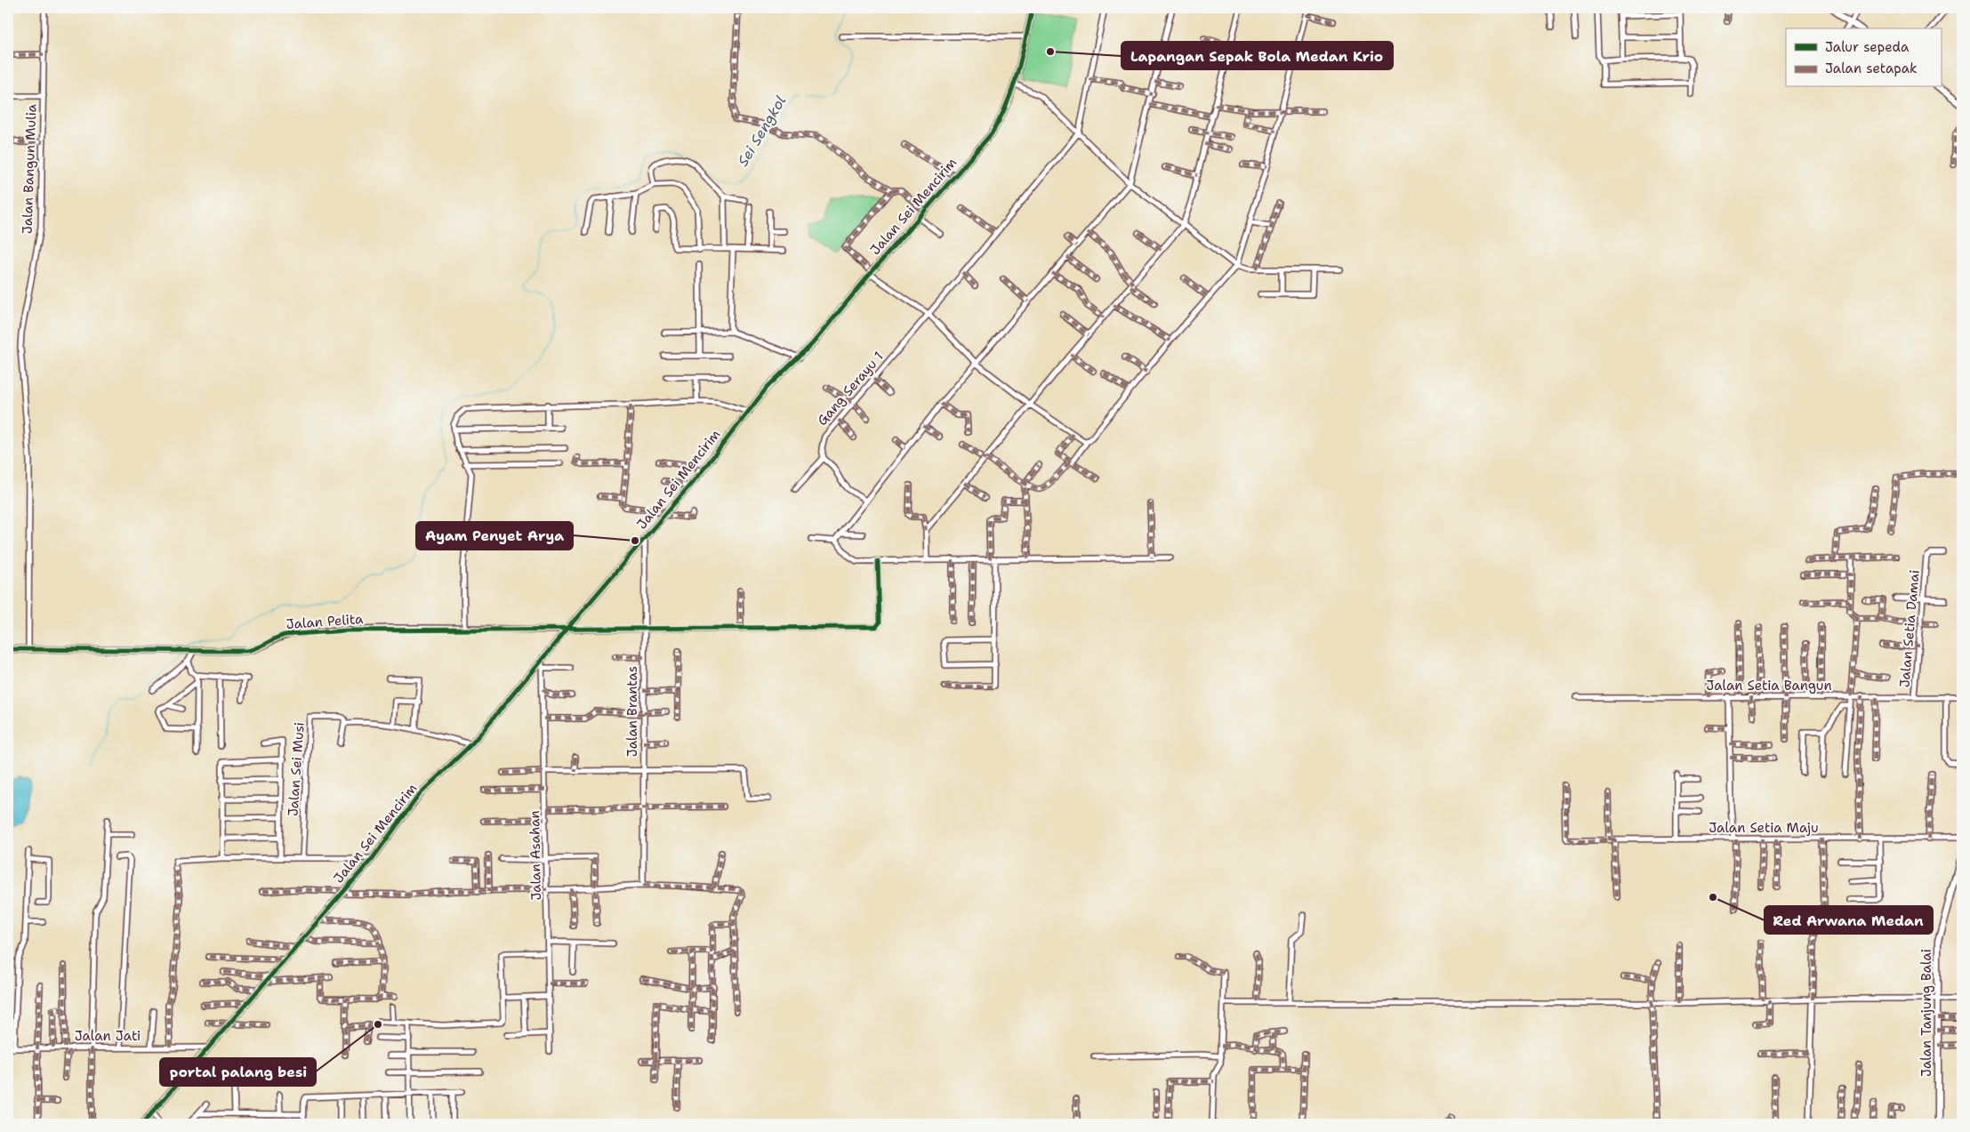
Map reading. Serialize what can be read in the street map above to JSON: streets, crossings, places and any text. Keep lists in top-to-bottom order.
{
  "streets": {
    "street": [
      "Jalan Bangun Mulia",
      "Jalan Sei Mencirim",
      "Gang Serayu 1",
      "Jalan Pelita",
      "Jalan Setia Damai",
      "Jalan Setia Bangun",
      "Jalan Brantas",
      "Jalan Sei Musi",
      "Jalan Setia Maju",
      "Jalan Asahan",
      "Jalan Tanjung Balai",
      "Jalan Jati"
    ]
  },
  "crossings": [
    ["Jalan Bangun Mulia", "Jalan Pelita"],
    ["Jalan Sei Mencirim", "Jalan Pelita"],
    ["Jalan Sei Mencirim", "Jalan Brantas"],
    ["Jalan Sei Mencirim", "Jalan Sei Musi"],
    ["Jalan Sei Mencirim", "Jalan Asahan"],
    ["Jalan Sei Mencirim", "Jalan Jati"],
    ["Jalan Setia Damai", "Jalan Setia Bangun"]
  ],
  "water": ["Sei Sengkol"],
  "places": [
    "Lapangan Sepak Bola Medan Krio",
    "Ayam Penyet Arya",
    "Red Arwana Medan",
    "portal palang besi"
  ],
  "legend": ["Jalur sepeda", "Jalan setapak"]
}
